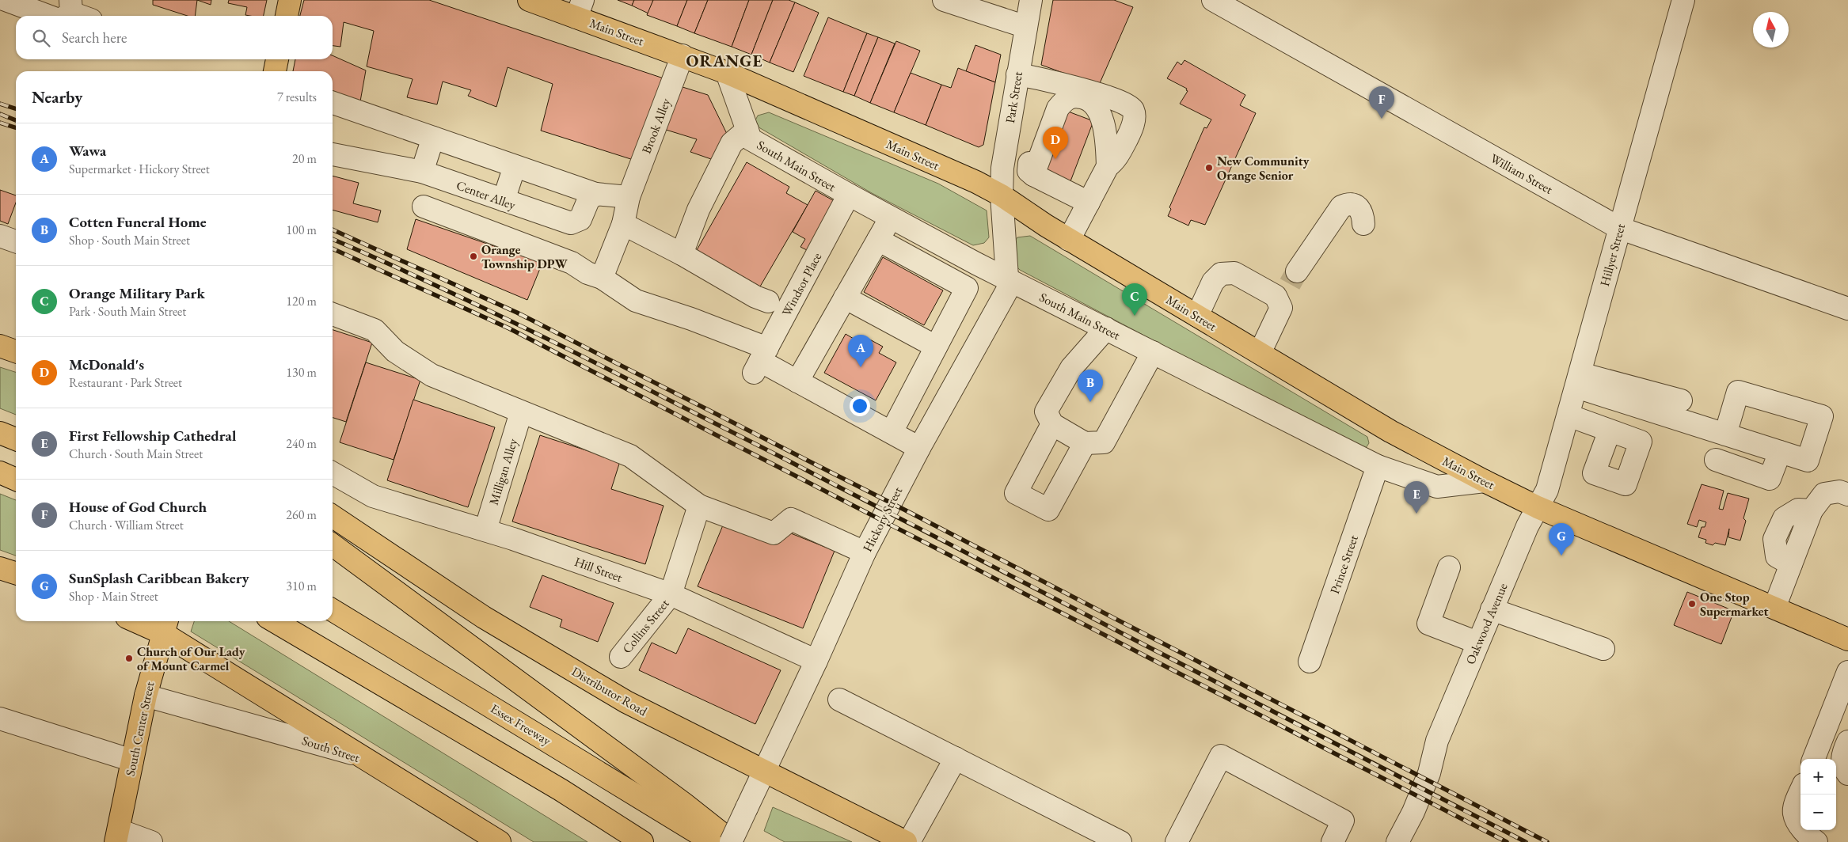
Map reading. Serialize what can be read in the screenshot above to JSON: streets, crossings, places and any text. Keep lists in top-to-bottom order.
{
  "streets": {
    "main road": [
      "Main Street",
      "Distributor Road",
      "Essex Freeway",
      "South Center Street",
      "South Street"
    ],
    "street": [
      "Park Street",
      "Brook Alley",
      "South Main Street",
      "William Street",
      "Center Alley",
      "Hillyer Street",
      "Windsor Place",
      "Milligan Alley",
      "Hickory Street",
      "Prince Street",
      "Hill Street",
      "Oakwood Avenue",
      "Collins Street"
    ]
  },
  "crossings": [
    ["Main Street", "Park Street"],
    ["Main Street", "Brook Alley"],
    ["Main Street", "South Main Street"],
    ["Main Street", "Hillyer Street"],
    ["Main Street", "Hickory Street"],
    ["Main Street", "Oakwood Avenue"],
    ["Park Street", "Hickory Street"],
    ["South Main Street", "Windsor Place"],
    ["South Main Street", "Hickory Street"],
    ["South Main Street", "Prince Street"],
    ["William Street", "Hillyer Street"],
    ["Hillyer Street", "Oakwood Avenue"],
    ["Milligan Alley", "Hill Street"],
    ["Hickory Street", "Hill Street"],
    ["Hickory Street", "Distributor Road"],
    ["Hill Street", "Collins Street"],
    ["South Center Street", "South Street"]
  ],
  "districts": ["ORANGE"],
  "places": [
    "New Community Orange Senior",
    "Orange Township DPW",
    "One Stop Supermarket",
    "Church of Our Lady of Mount Carmel"
  ],
  "north": "top",
  "page": {
    "search": "Search here",
    "heading": ["Nearby", "7 results"],
    "pins": [
      "F",
      "D",
      "C",
      "A",
      "B",
      "E",
      "G"
    ],
    "list": [
      {
        "mark": "A",
        "name": "Wawa",
        "note": "Supermarket · Hickory Street",
        "value": "20 m"
      },
      {
        "mark": "B",
        "name": "Cotten Funeral Home",
        "note": "Shop · South Main Street",
        "value": "100 m"
      },
      {
        "mark": "C",
        "name": "Orange Military Park",
        "note": "Park · South Main Street",
        "value": "120 m"
      },
      {
        "mark": "D",
        "name": "McDonald's",
        "note": "Restaurant · Park Street",
        "value": "130 m"
      },
      {
        "mark": "E",
        "name": "First Fellowship Cathedral",
        "note": "Church · South Main Street",
        "value": "240 m"
      },
      {
        "mark": "F",
        "name": "House of God Church",
        "note": "Church · William Street",
        "value": "260 m"
      },
      {
        "mark": "G",
        "name": "SunSplash Caribbean Bakery",
        "note": "Shop · Main Street",
        "value": "310 m"
      }
    ],
    "map_buttons": ["+", "−"]
  }
}
